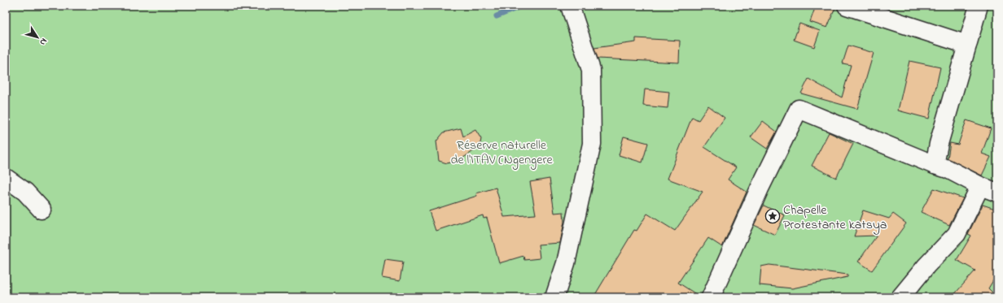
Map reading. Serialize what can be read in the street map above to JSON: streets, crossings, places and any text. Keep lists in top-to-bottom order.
{
  "parks": ["Réserve naturelle de l'ITAV (Ngengere"],
  "places": {
    "place": ["Chapelle Protestante katsya"]
  },
  "north": "bottom right"
}
